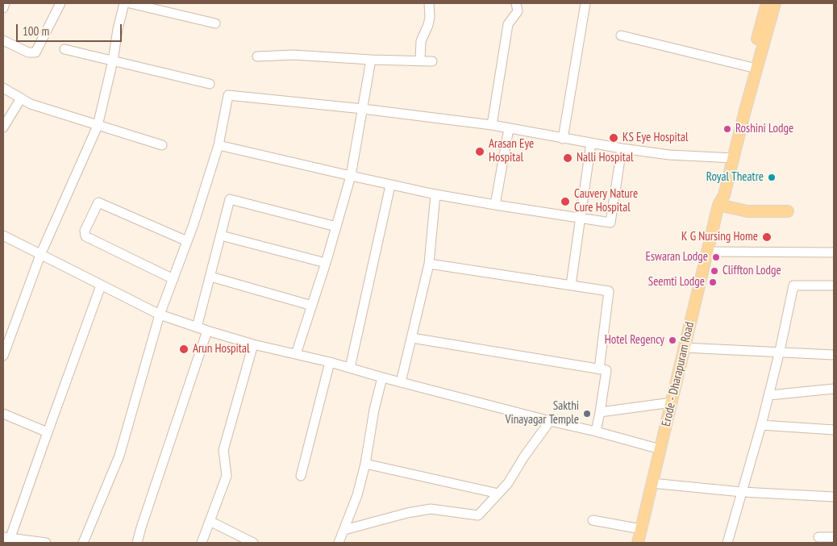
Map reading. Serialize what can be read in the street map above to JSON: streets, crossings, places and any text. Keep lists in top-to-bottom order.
{
  "streets": {
    "main road": ["Erode - Dharapuram Road"]
  },
  "places": [
    "Roshini Lodge",
    "KS Eye Hospital",
    "Arasan Eye Hospital",
    "Nalli Hospital",
    "Royal Theatre",
    "Cauvery Nature Cure Hospital",
    "K G Nursing Home",
    "Eswaran Lodge",
    "Cliffton Lodge",
    "Seemti Lodge",
    "Hotel Regency",
    "Arun Hospital",
    "Sakthi Vinayagar Temple"
  ],
  "scale_bar": "100 m"
}
